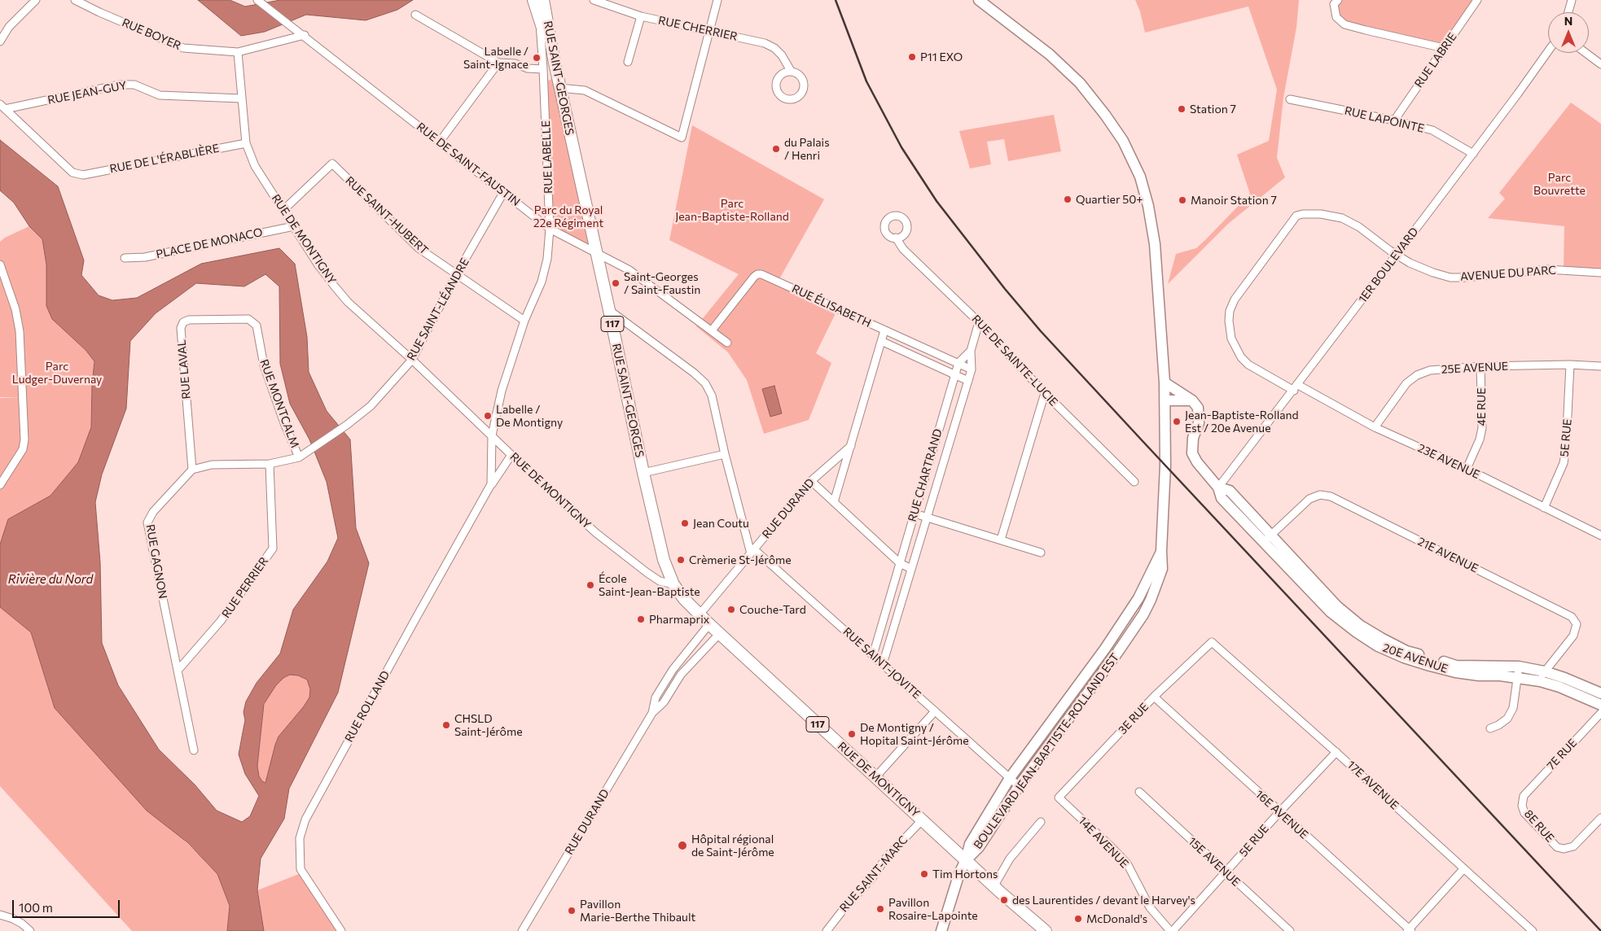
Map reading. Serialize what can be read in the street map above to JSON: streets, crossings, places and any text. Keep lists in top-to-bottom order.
{
  "streets": {
    "main road": [
      "RUE SAINT-GEORGES",
      "RUE LABELLE",
      "RUE DE MONTIGNY",
      "117"
    ],
    "street": [
      "RUE CHERRIER",
      "RUE BOYER",
      "RUE LABRIE",
      "RUE JEAN-GUY",
      "RUE LAPOINTE",
      "RUE DE L'ÉRABLIÈRE",
      "RUE DE SAINT-FAUSTIN",
      "RUE SAINT-HUBERT",
      "PLACE DE MONACO",
      "1ER BOULEVARD",
      "AVENUE DU PARC",
      "RUE ÉLISABETH",
      "RUE SAINT-LÉANDRE",
      "RUE DE SAINTE-LUCIE",
      "25E AVENUE",
      "RUE LAVAL",
      "RUE MONTCALM",
      "4E RUE",
      "5E RUE",
      "23E AVENUE",
      "RUE CHARTRAND",
      "RUE DURAND",
      "21E AVENUE",
      "RUE GAGNON",
      "RUE PERRIER",
      "20E AVENUE",
      "RUE SAINT-JOVITE",
      "RUE ROLLAND",
      "3E RUE",
      "BOULEVARD JEAN-BAPTISTE-ROLLAND EST",
      "7E RUE",
      "17E AVENUE",
      "16E AVENUE",
      "8E RUE",
      "14E AVENUE",
      "15E AVENUE",
      "RUE SAINT-MARC"
    ]
  },
  "crossings": [
    ["RUE BOYER", "RUE DE SAINT-FAUSTIN"],
    ["RUE BOYER", "RUE DE MONTIGNY"],
    ["RUE LABRIE", "RUE LAPOINTE"],
    ["RUE SAINT-GEORGES", "RUE LABELLE"],
    ["RUE SAINT-GEORGES", "RUE DE SAINT-FAUSTIN"],
    ["RUE SAINT-GEORGES", "RUE DE MONTIGNY"],
    ["RUE JEAN-GUY", "RUE DE L'ÉRABLIÈRE"],
    ["RUE JEAN-GUY", "RUE DE MONTIGNY"],
    ["RUE LAPOINTE", "1ER BOULEVARD"],
    ["RUE LABELLE", "RUE DE SAINT-FAUSTIN"],
    ["RUE LABELLE", "RUE SAINT-HUBERT"],
    ["RUE LABELLE", "RUE DE MONTIGNY"],
    ["RUE LABELLE", "RUE ROLLAND"],
    ["RUE DE L'ÉRABLIÈRE", "RUE DE MONTIGNY"],
    ["RUE DE SAINT-FAUSTIN", "RUE ÉLISABETH"],
    ["RUE DE SAINT-FAUSTIN", "RUE SAINT-LÉANDRE"],
    ["RUE SAINT-HUBERT", "RUE DE MONTIGNY"],
    ["RUE SAINT-HUBERT", "RUE SAINT-LÉANDRE"],
    ["RUE DE MONTIGNY", "PLACE DE MONACO"],
    ["RUE DE MONTIGNY", "RUE SAINT-LÉANDRE"],
    ["RUE DE MONTIGNY", "117"],
    ["RUE DE MONTIGNY", "RUE DURAND"],
    ["RUE DE MONTIGNY", "RUE ROLLAND"],
    ["RUE DE MONTIGNY", "BOULEVARD JEAN-BAPTISTE-ROLLAND EST"],
    ["RUE DE MONTIGNY", "RUE SAINT-MARC"],
    ["1ER BOULEVARD", "AVENUE DU PARC"],
    ["1ER BOULEVARD", "23E AVENUE"],
    ["1ER BOULEVARD", "20E AVENUE"],
    ["AVENUE DU PARC", "23E AVENUE"],
    ["RUE ÉLISABETH", "RUE CHARTRAND"],
    ["RUE SAINT-LÉANDRE", "RUE MONTCALM"],
    ["117", "BOULEVARD JEAN-BAPTISTE-ROLLAND EST"],
    ["RUE DE SAINTE-LUCIE", "RUE CHARTRAND"],
    ["25E AVENUE", "4E RUE"],
    ["25E AVENUE", "5E RUE"],
    ["25E AVENUE", "23E AVENUE"],
    ["RUE LAVAL", "RUE MONTCALM"],
    ["RUE LAVAL", "RUE GAGNON"],
    ["4E RUE", "23E AVENUE"],
    ["5E RUE", "23E AVENUE"],
    ["5E RUE", "17E AVENUE"],
    ["5E RUE", "16E AVENUE"],
    ["5E RUE", "14E AVENUE"],
    ["5E RUE", "15E AVENUE"],
    ["RUE CHARTRAND", "RUE SAINT-JOVITE"],
    ["RUE DURAND", "RUE SAINT-JOVITE"],
    ["21E AVENUE", "20E AVENUE"],
    ["RUE GAGNON", "RUE PERRIER"],
    ["RUE SAINT-JOVITE", "BOULEVARD JEAN-BAPTISTE-ROLLAND EST"],
    ["3E RUE", "17E AVENUE"],
    ["3E RUE", "16E AVENUE"],
    ["3E RUE", "14E AVENUE"],
    ["7E RUE", "8E RUE"]
  ],
  "water": ["Rivière du Nord"],
  "parks": [
    "Parc Bouvrette",
    "Parc Jean-Baptiste-Rolland",
    "Parc du Royal 22e Régiment",
    "Parc Ludger-Duvernay"
  ],
  "places": [
    "P11 EXO",
    "Labelle / Saint-Ignace",
    "Station 7",
    "du Palais / Henri",
    "Quartier 50+",
    "Manoir Station 7",
    "Saint-Georges / Saint-Faustin",
    "Labelle / De Montigny",
    "Jean-Baptiste-Rolland Est / 20e Avenue",
    "Jean Coutu",
    "Crèmerie St-Jérôme",
    "École Saint-Jean-Baptiste",
    "Couche-Tard",
    "Pharmaprix",
    "CHSLD Saint-Jérôme",
    "De Montigny / Hopital Saint-Jérôme",
    "Hôpital régional de Saint-Jérôme",
    "Tim Hortons",
    "des Laurentides / devant le Harvey's",
    "Pavillon Rosaire-Lapointe",
    "Pavillon Marie-Berthe Thibault",
    "McDonald's"
  ],
  "scale_bar": "100 m",
  "north": "top"
}
